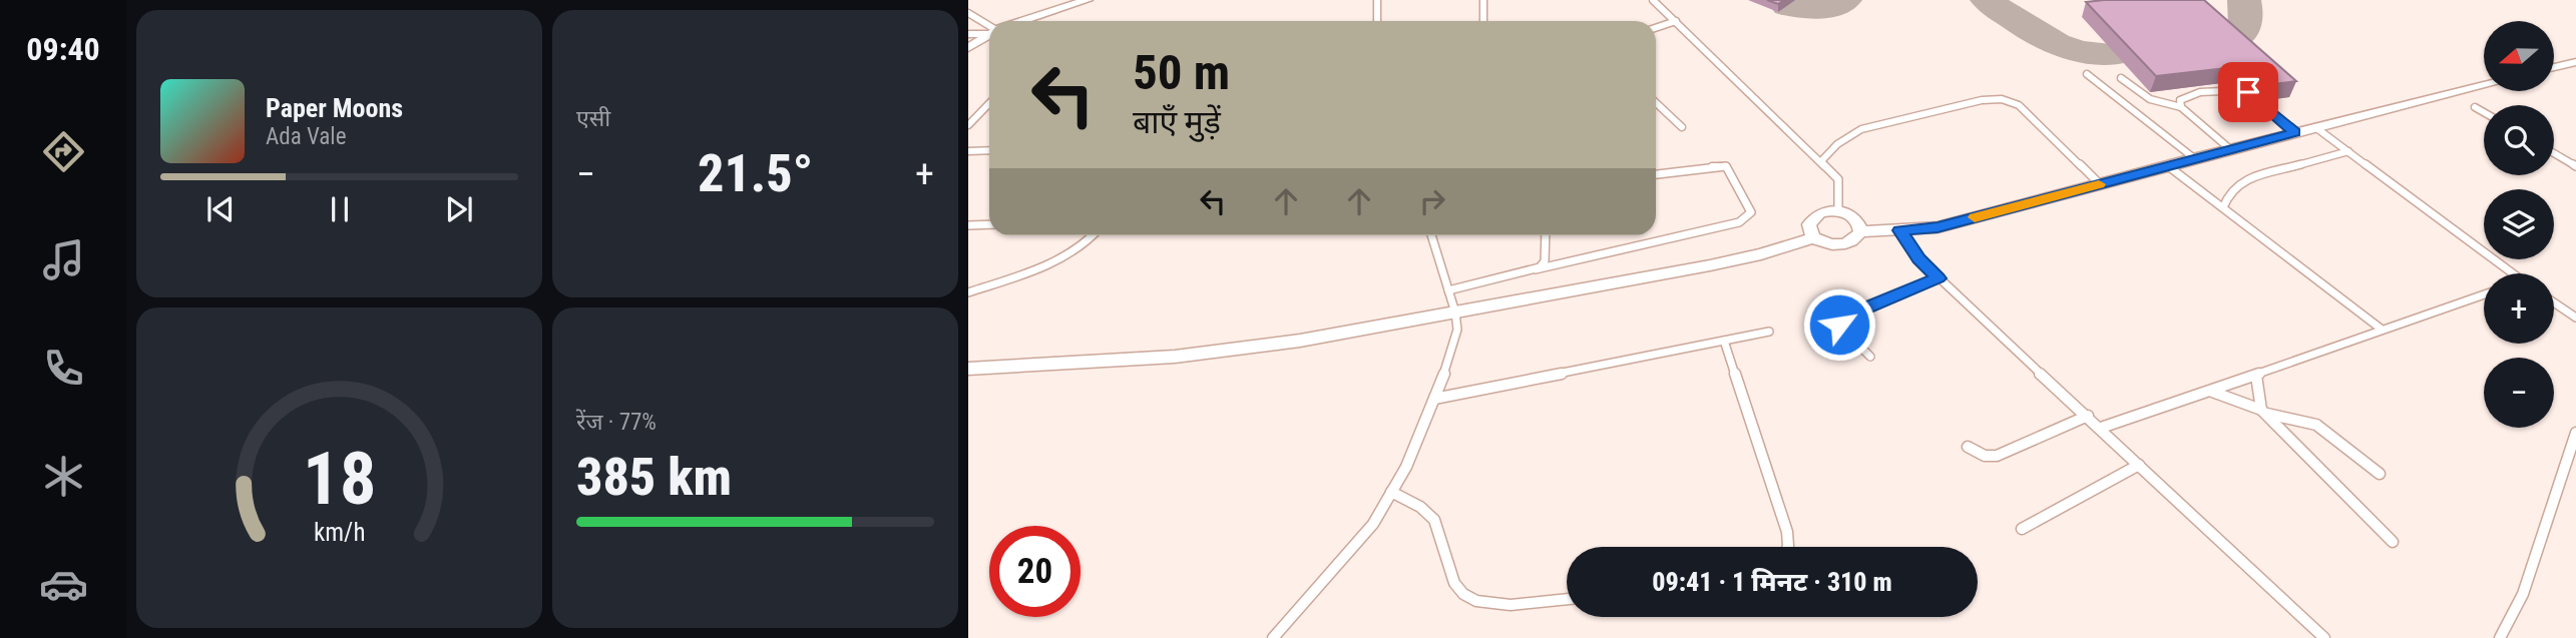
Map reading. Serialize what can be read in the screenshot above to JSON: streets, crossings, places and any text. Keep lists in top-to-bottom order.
{
  "north": "left",
  "page": {
    "tabs": "09:40",
    "tile": [
      "एसी",
      ["रेंज · 77%", "385 km"]
    ],
    "map_buttons": ["+", "−"],
    "turn": ["50 m", "बाएँ मुड़ें"],
    "song": ["Paper Moons", "Ada Vale"],
    "heat": ["−", "21.5°", "+"],
    "limit": "20",
    "trip": "09:41 · 1 मिनट · 310 m",
    "gauge": ["18", "km/h"]
  }
}
